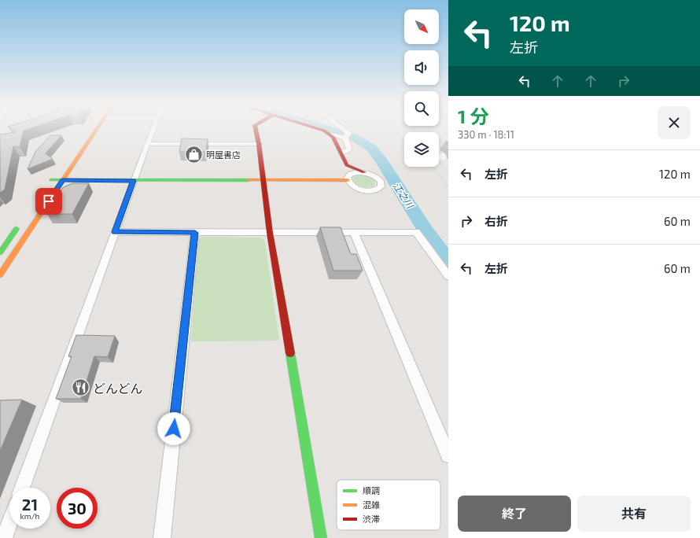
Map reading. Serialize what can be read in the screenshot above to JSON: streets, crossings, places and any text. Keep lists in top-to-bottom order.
{
  "water": ["江之川"],
  "places": {
    "shop": ["明屋書店"],
    "restaurant": ["どんどん"]
  },
  "legend": ["順調", "混雑", "渋滞"],
  "north": "bottom right",
  "page": {
    "turn": ["120 m", "左折"],
    "heading": ["1 分", "330 m · 18:11"],
    "list": [
      {
        "name": "左折",
        "value": "120 m"
      },
      {
        "name": "右折",
        "value": "60 m"
      },
      {
        "name": "左折",
        "value": "60 m"
      }
    ],
    "speed": "21 km/h",
    "limit": "30",
    "buttons": ["終了", "共有"]
  }
}
